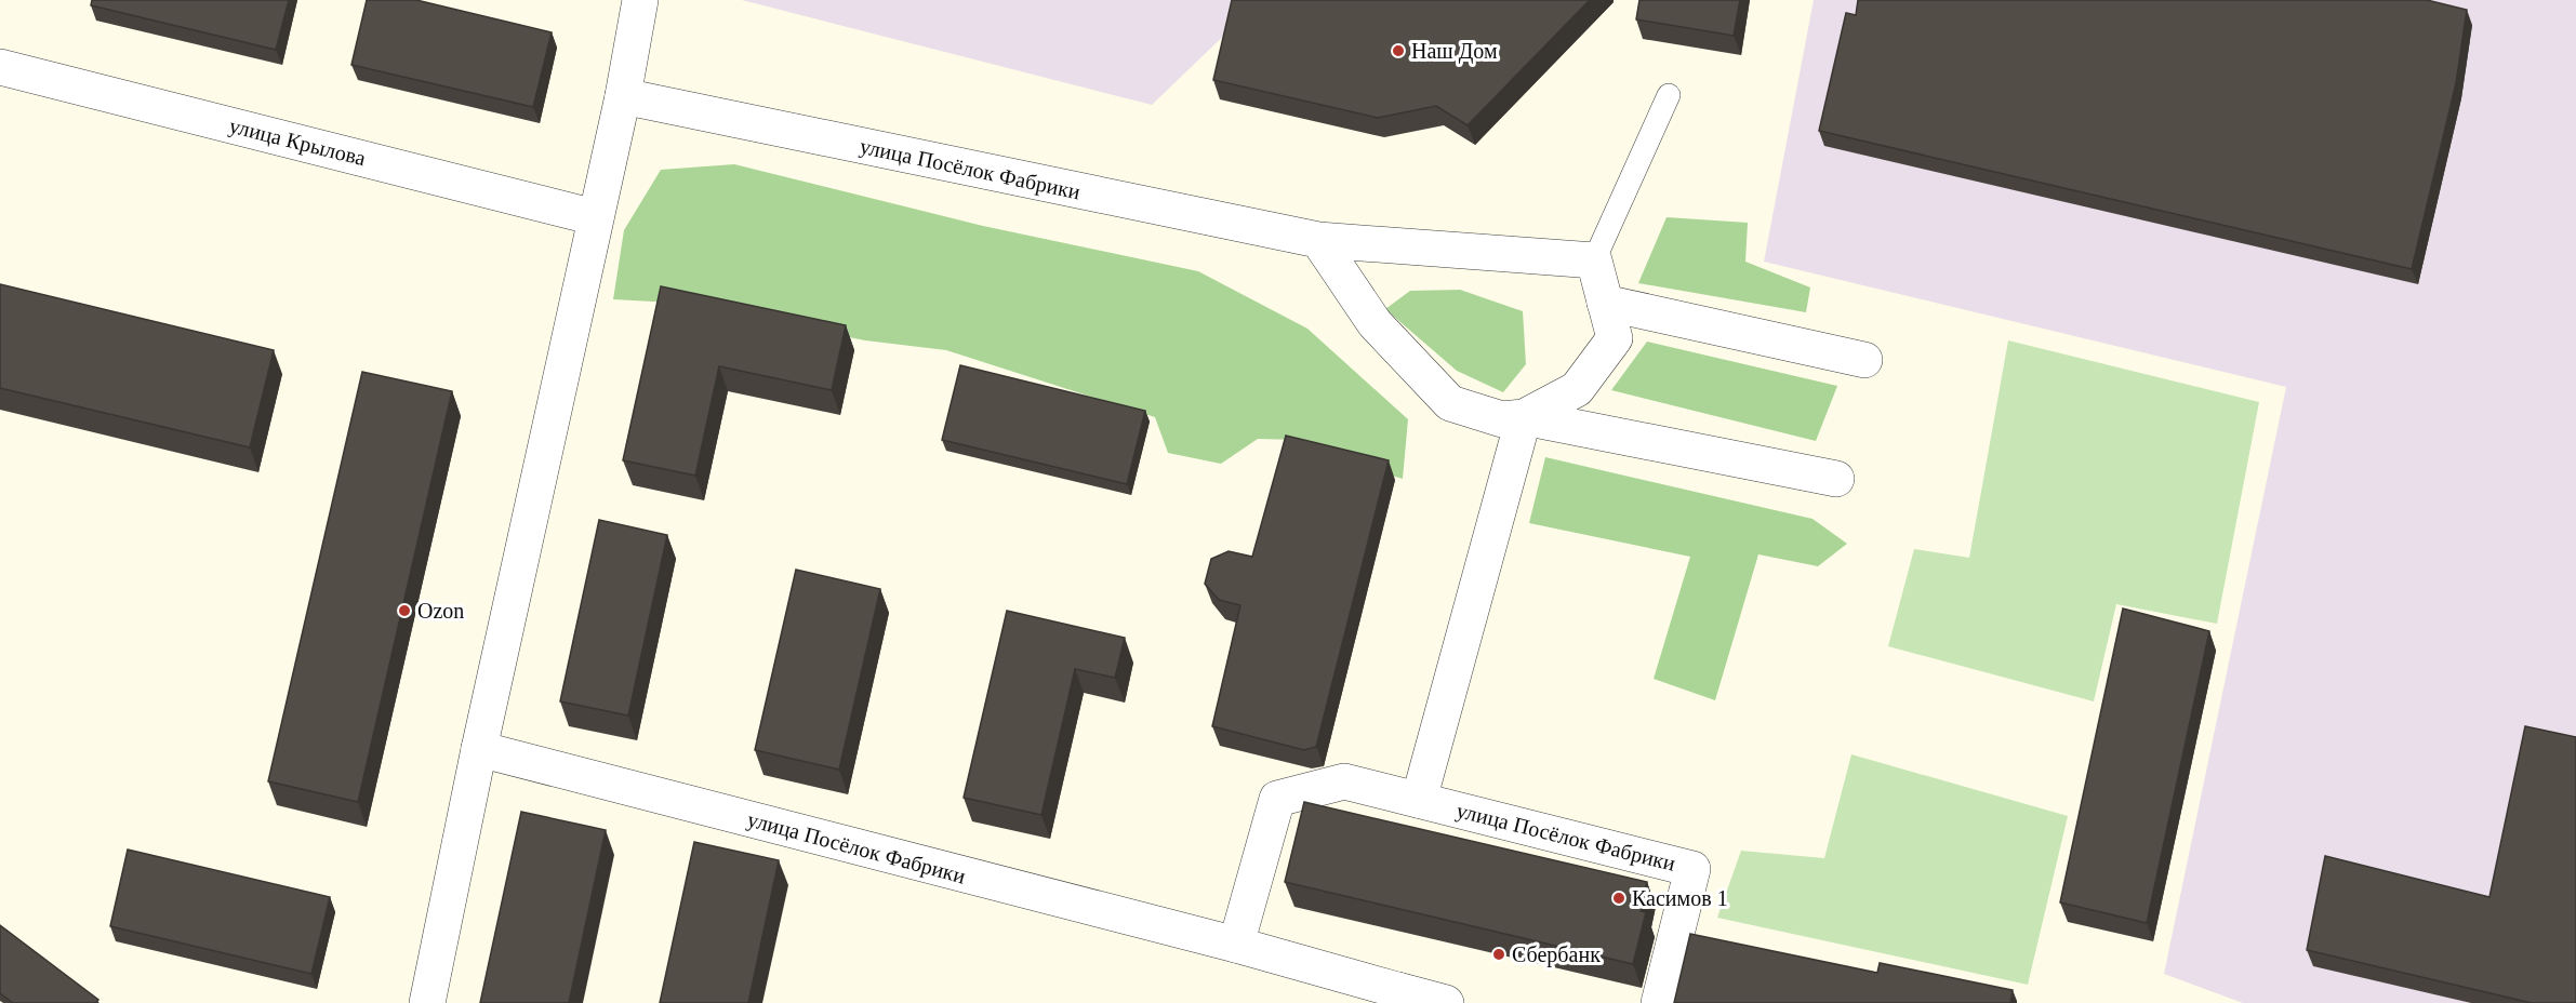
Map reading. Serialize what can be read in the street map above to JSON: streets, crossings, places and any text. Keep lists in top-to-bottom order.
{
  "streets": {
    "street": ["улица Крылова", "улица Посёлок Фабрики"]
  },
  "places": [
    "Наш Дом",
    "Ozon",
    "Касимов 1",
    "Сбербанк"
  ]
}
